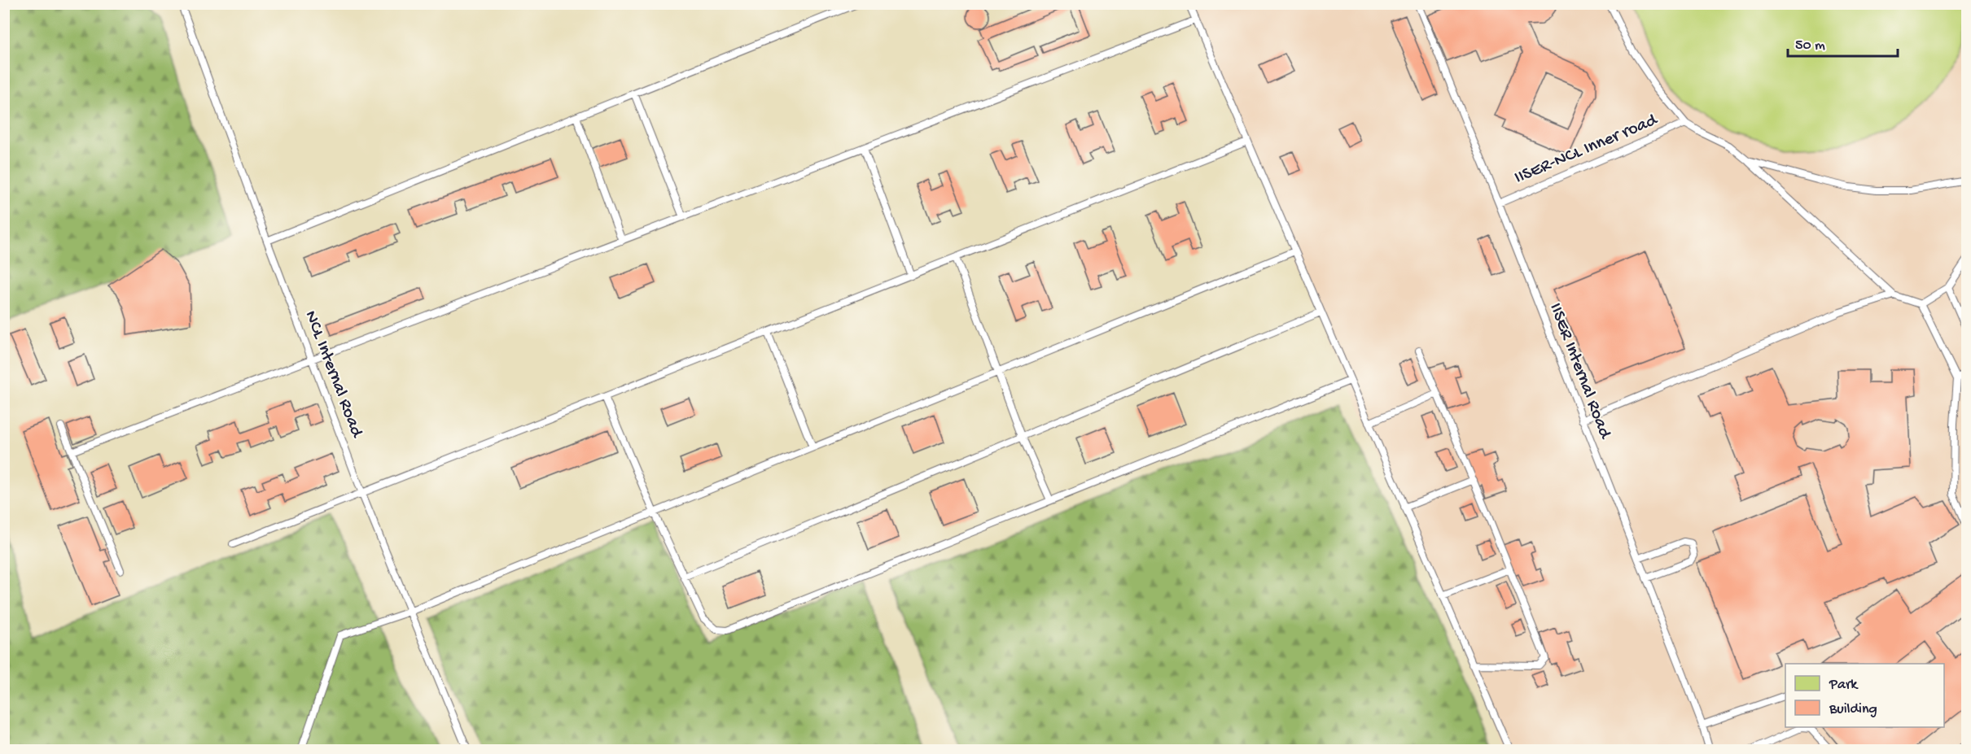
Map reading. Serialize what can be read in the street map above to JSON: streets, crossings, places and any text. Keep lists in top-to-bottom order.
{
  "streets": {
    "lane": ["IISER-NCL Inner road", "IISER Internal Road", "NCL Internal Road"]
  },
  "crossings": [
    ["IISER-NCL Inner road", "IISER Internal Road"]
  ],
  "legend": ["Park", "Building"],
  "scale_bar": "50 m"
}
